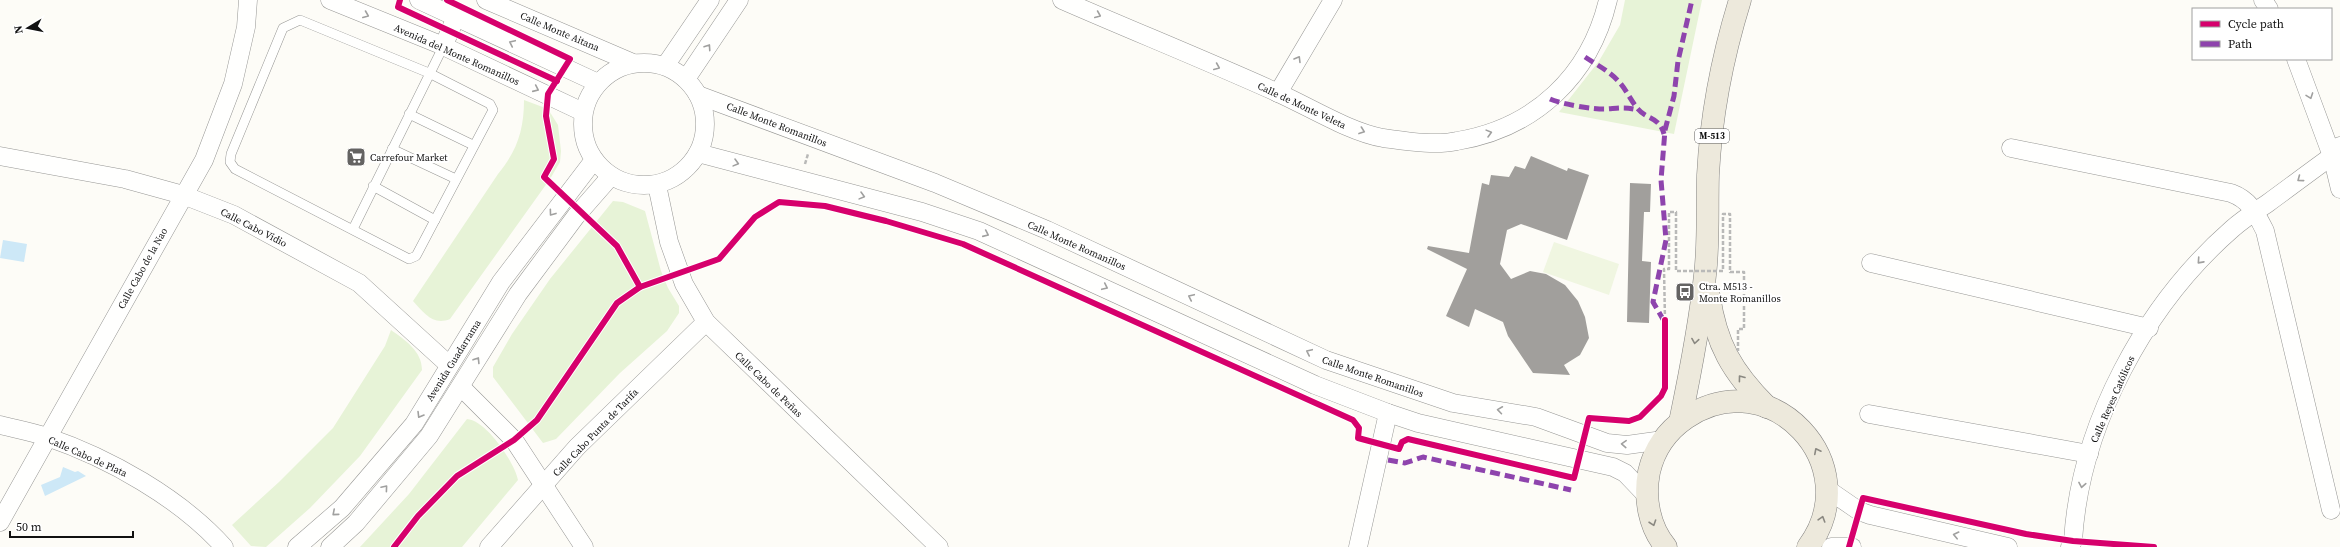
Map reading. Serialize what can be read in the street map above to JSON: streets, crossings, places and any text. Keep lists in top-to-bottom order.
{
  "streets": {
    "main road": ["M-513"],
    "street": [
      "Calle Monte Aitana",
      "Avenida del Monte Romanillos",
      "Calle de Monte Veleta",
      "Calle Monte Romanillos",
      "Calle Cabo Vidio",
      "Calle Cabo de la Nao",
      "Avenida Guadarrama",
      "Calle Cabo de Peñas",
      "Calle Reyes Católicos",
      "Calle Cabo Punta de Tarifa",
      "Calle Cabo de Plata"
    ]
  },
  "crossings": [
    ["Calle Monte Aitana", "Avenida del Monte Romanillos"],
    ["Calle Monte Aitana", "Calle Monte Romanillos"],
    ["Calle Monte Aitana", "Avenida Guadarrama"],
    ["Calle Monte Aitana", "Calle Cabo de Peñas"],
    ["Avenida del Monte Romanillos", "Calle Monte Romanillos"],
    ["Avenida del Monte Romanillos", "Avenida Guadarrama"],
    ["Avenida del Monte Romanillos", "Calle Cabo de Peñas"],
    ["Calle Monte Romanillos", "Avenida Guadarrama"],
    ["Calle Monte Romanillos", "Calle Cabo de Peñas"],
    ["Calle Cabo Vidio", "Calle Cabo de la Nao"],
    ["Calle Cabo Vidio", "Avenida Guadarrama"],
    ["Calle Cabo de la Nao", "Calle Cabo de Plata"],
    ["Avenida Guadarrama", "Calle Cabo de Peñas"],
    ["Calle Cabo de Peñas", "Calle Cabo Punta de Tarifa"]
  ],
  "one_way": ["Calle de Monte Veleta", "Calle Reyes Católicos"],
  "places": {
    "supermarket": ["Carrefour Market"],
    "bus stop": ["Ctra. M513 - Monte Romanillos"]
  },
  "legend": ["Cycle path", "Path"],
  "scale_bar": "50 m",
  "north": "left"
}
